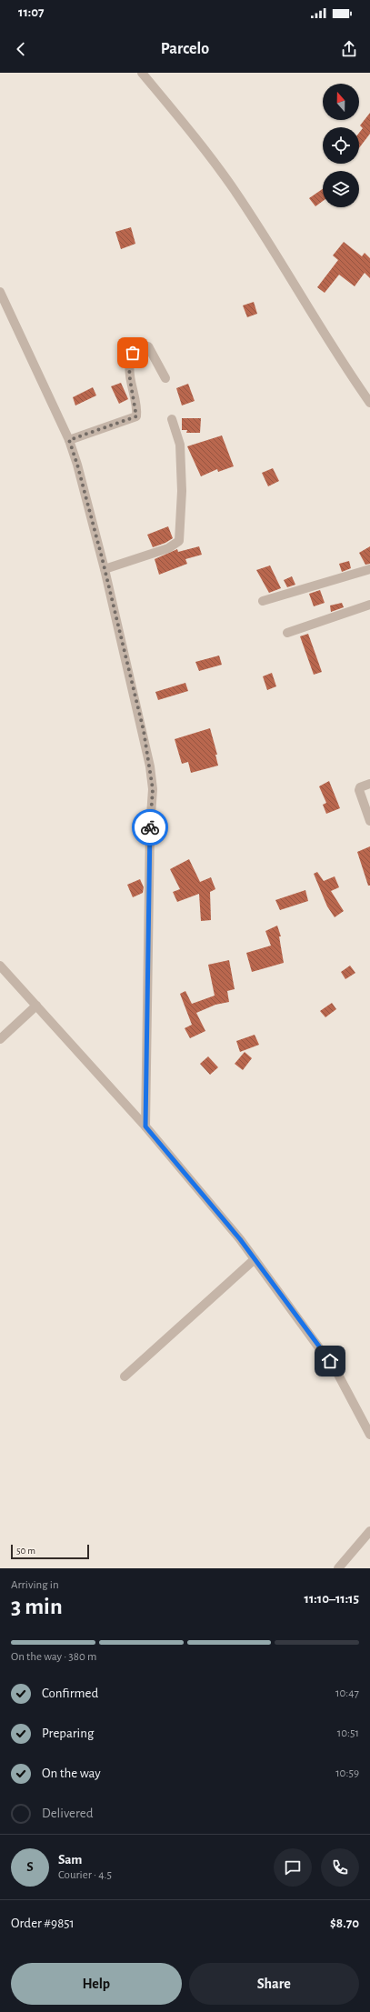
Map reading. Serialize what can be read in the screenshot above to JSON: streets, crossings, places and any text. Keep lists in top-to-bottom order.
{
  "scale_bar": "50 m",
  "north": "top",
  "page": {
    "status": "11:07",
    "header": "Parcelo",
    "scale": "50 m",
    "heading": ["3 min", "Arriving in", "11:10–11:15"],
    "panel": [
      "Sam",
      "Courier · 4.5",
      "Order #9851",
      "$8.70"
    ],
    "bar": "On the way · 380 m",
    "list": [
      ["Confirmed", "10:47"],
      ["Preparing", "10:51"],
      ["On the way", "10:59"],
      "Delivered"
    ],
    "round": "S",
    "buttons": ["Help", "Share"]
  }
}
